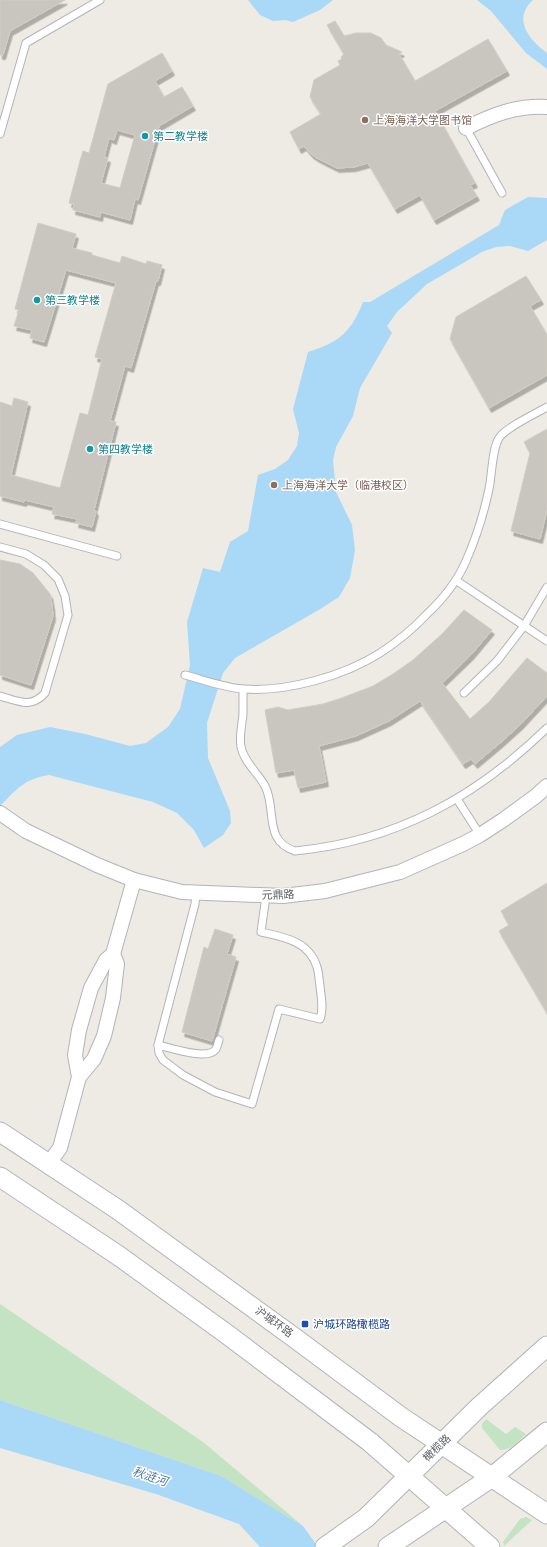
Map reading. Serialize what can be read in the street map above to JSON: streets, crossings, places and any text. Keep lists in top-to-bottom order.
{
  "streets": {
    "main road": ["沪城环路", "橄榄路"],
    "street": ["元鼎路"]
  },
  "crossings": [
    ["沪城环路", "橄榄路"]
  ],
  "water": ["秋涟河"],
  "places": {
    "other": [
      "上海海洋大学图书馆",
      "第二教学楼",
      "第三教学楼",
      "第四教学楼",
      "上海海洋大学（临港校区）"
    ],
    "transit": ["沪城环路橄榄路"]
  }
}
